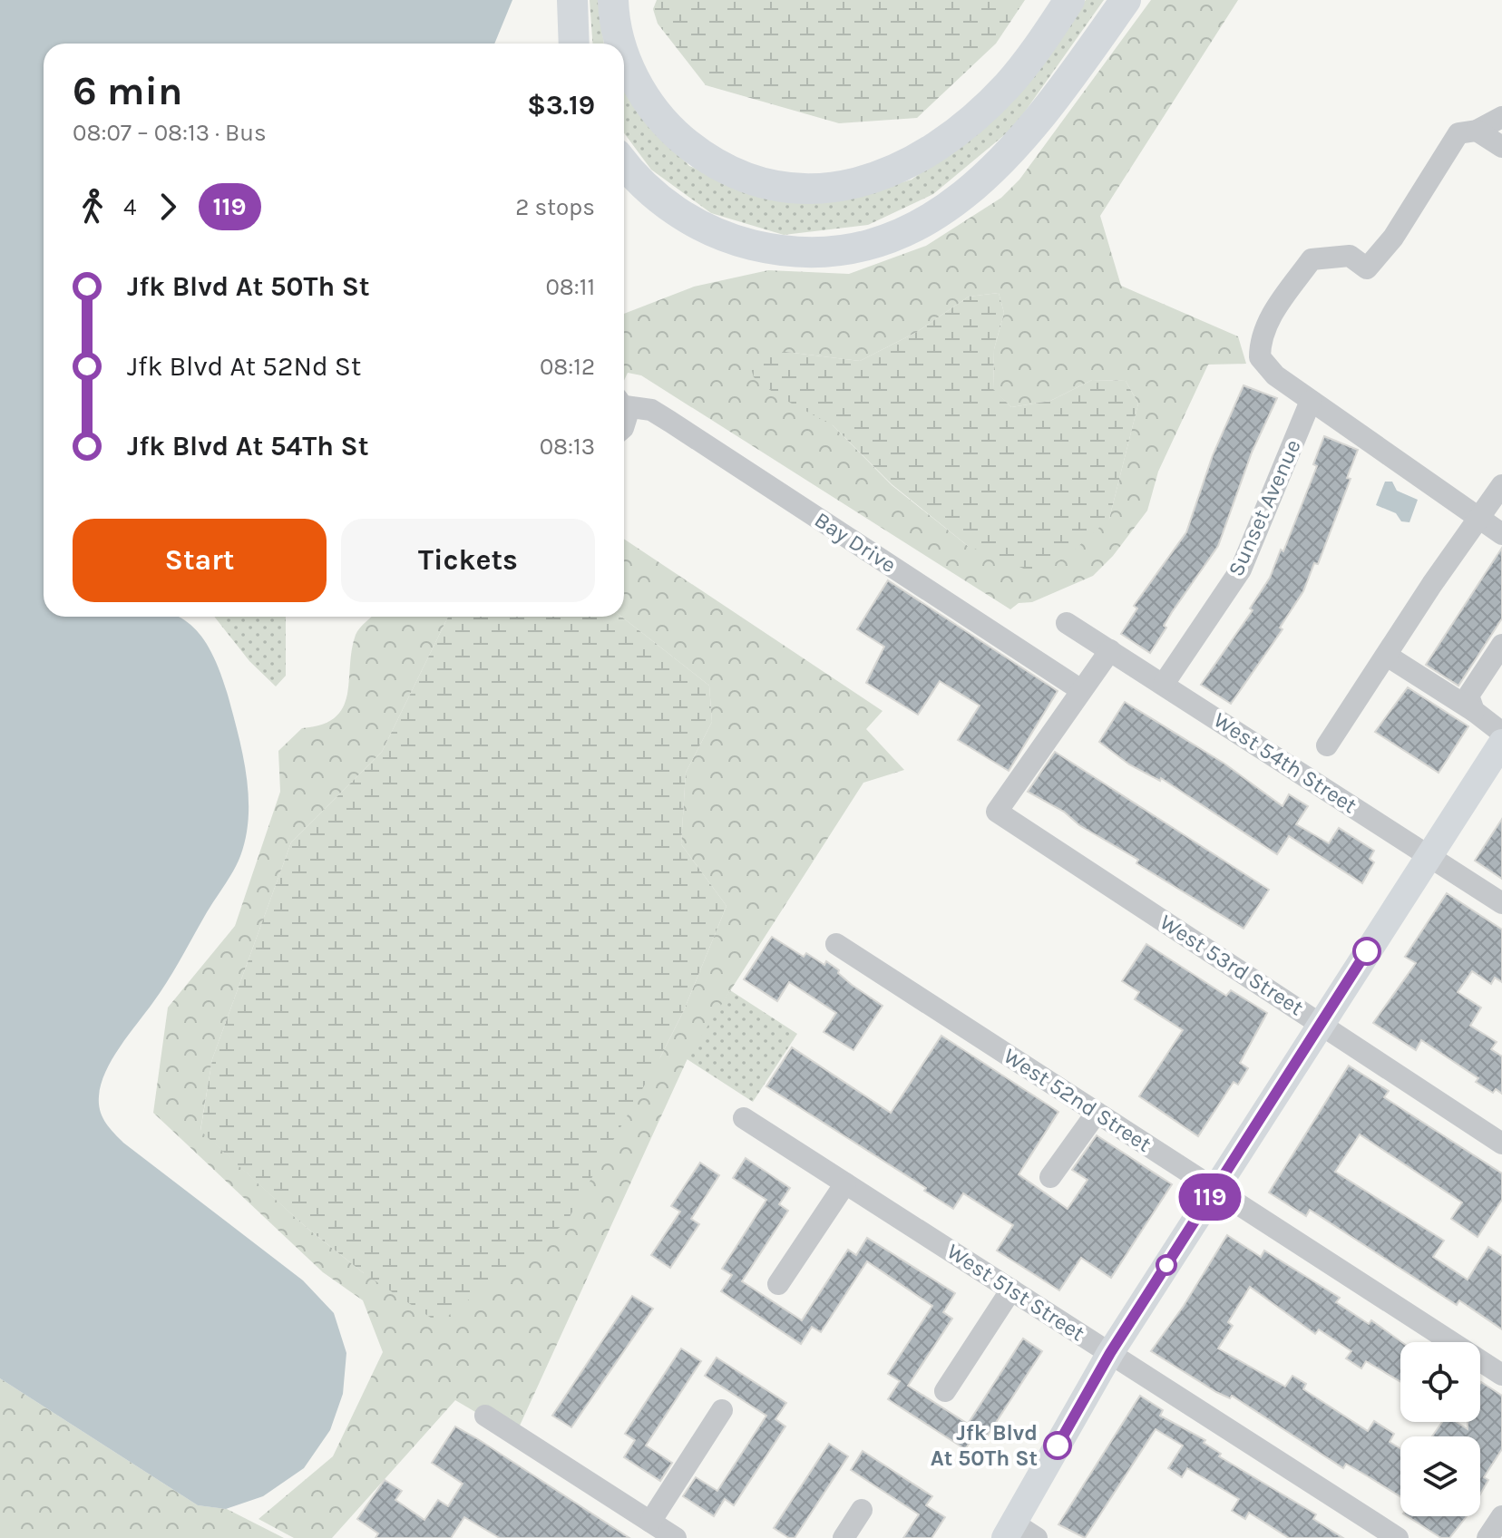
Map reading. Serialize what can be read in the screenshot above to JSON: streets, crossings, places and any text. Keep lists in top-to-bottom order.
{
  "streets": {
    "street": [
      "Sunset Avenue",
      "Bay Drive",
      "West 54th Street",
      "West 53rd Street",
      "West 52nd Street",
      "West 51st Street"
    ]
  },
  "crossings": [
    ["Sunset Avenue", "West 54th Street"],
    ["Bay Drive", "West 53rd Street"]
  ],
  "places": ["Jfk Blvd At 50Th St"],
  "lines": ["bus line 119"],
  "page": {
    "on_map": "119",
    "heading": ["6 min", "08:07 – 08:13 · Bus", "$3.19"],
    "legs": ["4", "119", "2 stops"],
    "list": [
      {
        "name": "Jfk Blvd At 50Th St",
        "value": "08:11"
      },
      {
        "name": "Jfk Blvd At 52Nd St",
        "value": "08:12"
      },
      {
        "name": "Jfk Blvd At 54Th St",
        "value": "08:13"
      }
    ],
    "buttons": ["Start", "Tickets"]
  }
}
